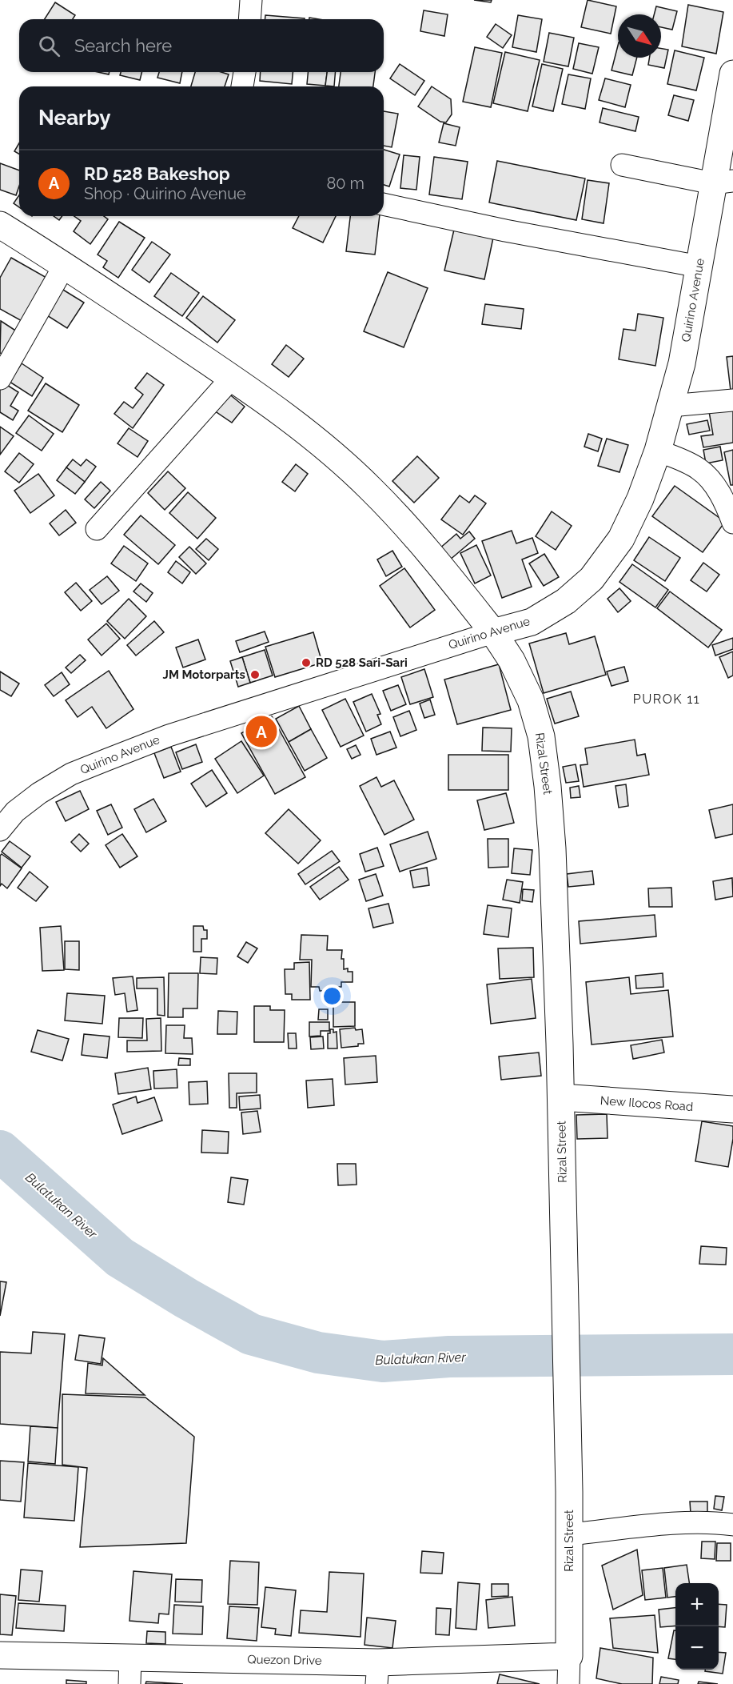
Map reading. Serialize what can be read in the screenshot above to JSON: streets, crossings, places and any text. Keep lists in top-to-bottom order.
{
  "streets": {
    "main road": [
      "Quirino Avenue",
      "Rizal Street",
      "New Ilocos Road",
      "Quezon Drive"
    ]
  },
  "crossings": [
    ["Quirino Avenue", "Rizal Street"],
    ["Rizal Street", "New Ilocos Road"],
    ["Rizal Street", "Quezon Drive"]
  ],
  "districts": ["PUROK 11"],
  "water": ["Bulatukan River"],
  "places": ["RD 528 Sari-Sari", "JM Motorparts"],
  "north": "bottom right",
  "page": {
    "search": "Search here",
    "heading": "Nearby",
    "list": [
      {
        "mark": "A",
        "name": "RD 528 Bakeshop",
        "note": "Shop · Quirino Avenue",
        "value": "80 m"
      }
    ],
    "pins": "A",
    "map_buttons": ["+", "−"]
  }
}
